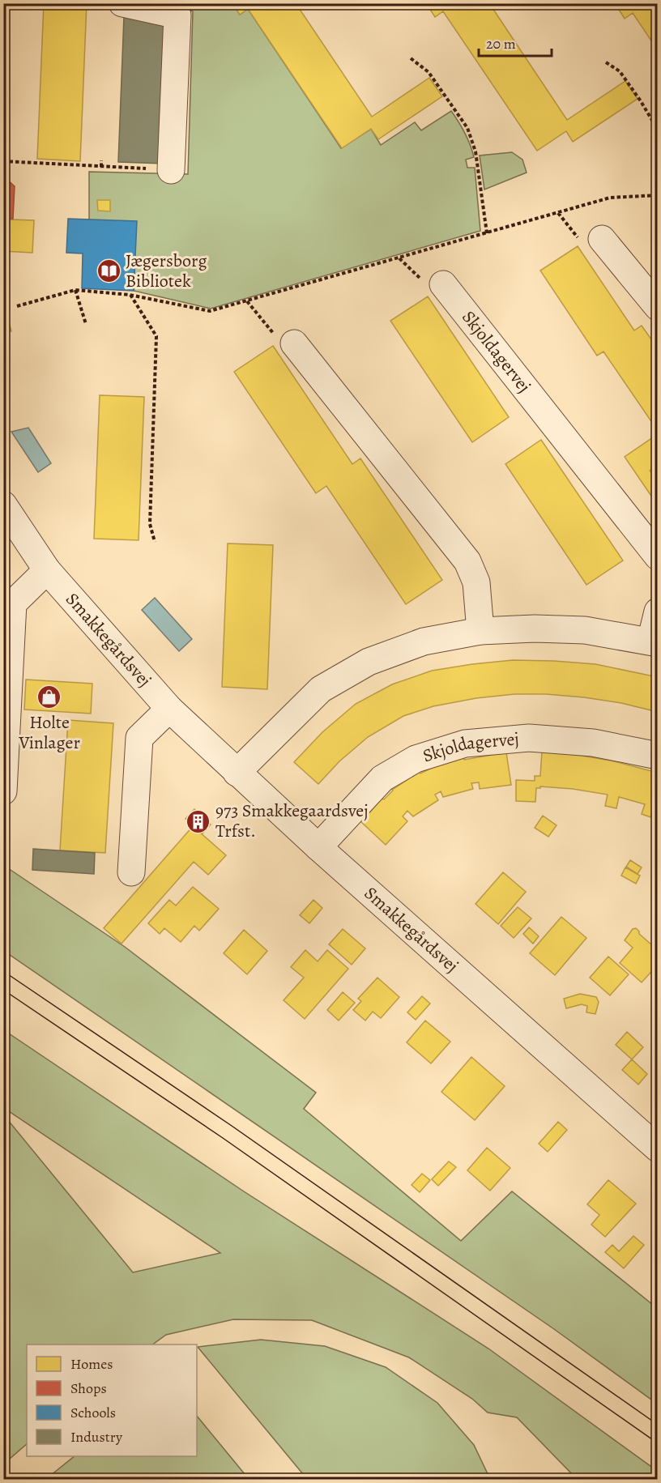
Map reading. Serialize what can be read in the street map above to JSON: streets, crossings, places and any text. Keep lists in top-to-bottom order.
{
  "streets": {
    "street": ["Skjoldagervej", "Smakkegårdsvej"]
  },
  "crossings": [
    ["Skjoldagervej", "Smakkegårdsvej"]
  ],
  "places": {
    "library": ["Jægersborg Bibliotek"],
    "shop": ["Holte Vinlager"],
    "building": ["973 Smakkegaardsvej Trfst."]
  },
  "legend": [
    "Homes",
    "Shops",
    "Schools",
    "Industry"
  ],
  "scale_bar": "20 m"
}
